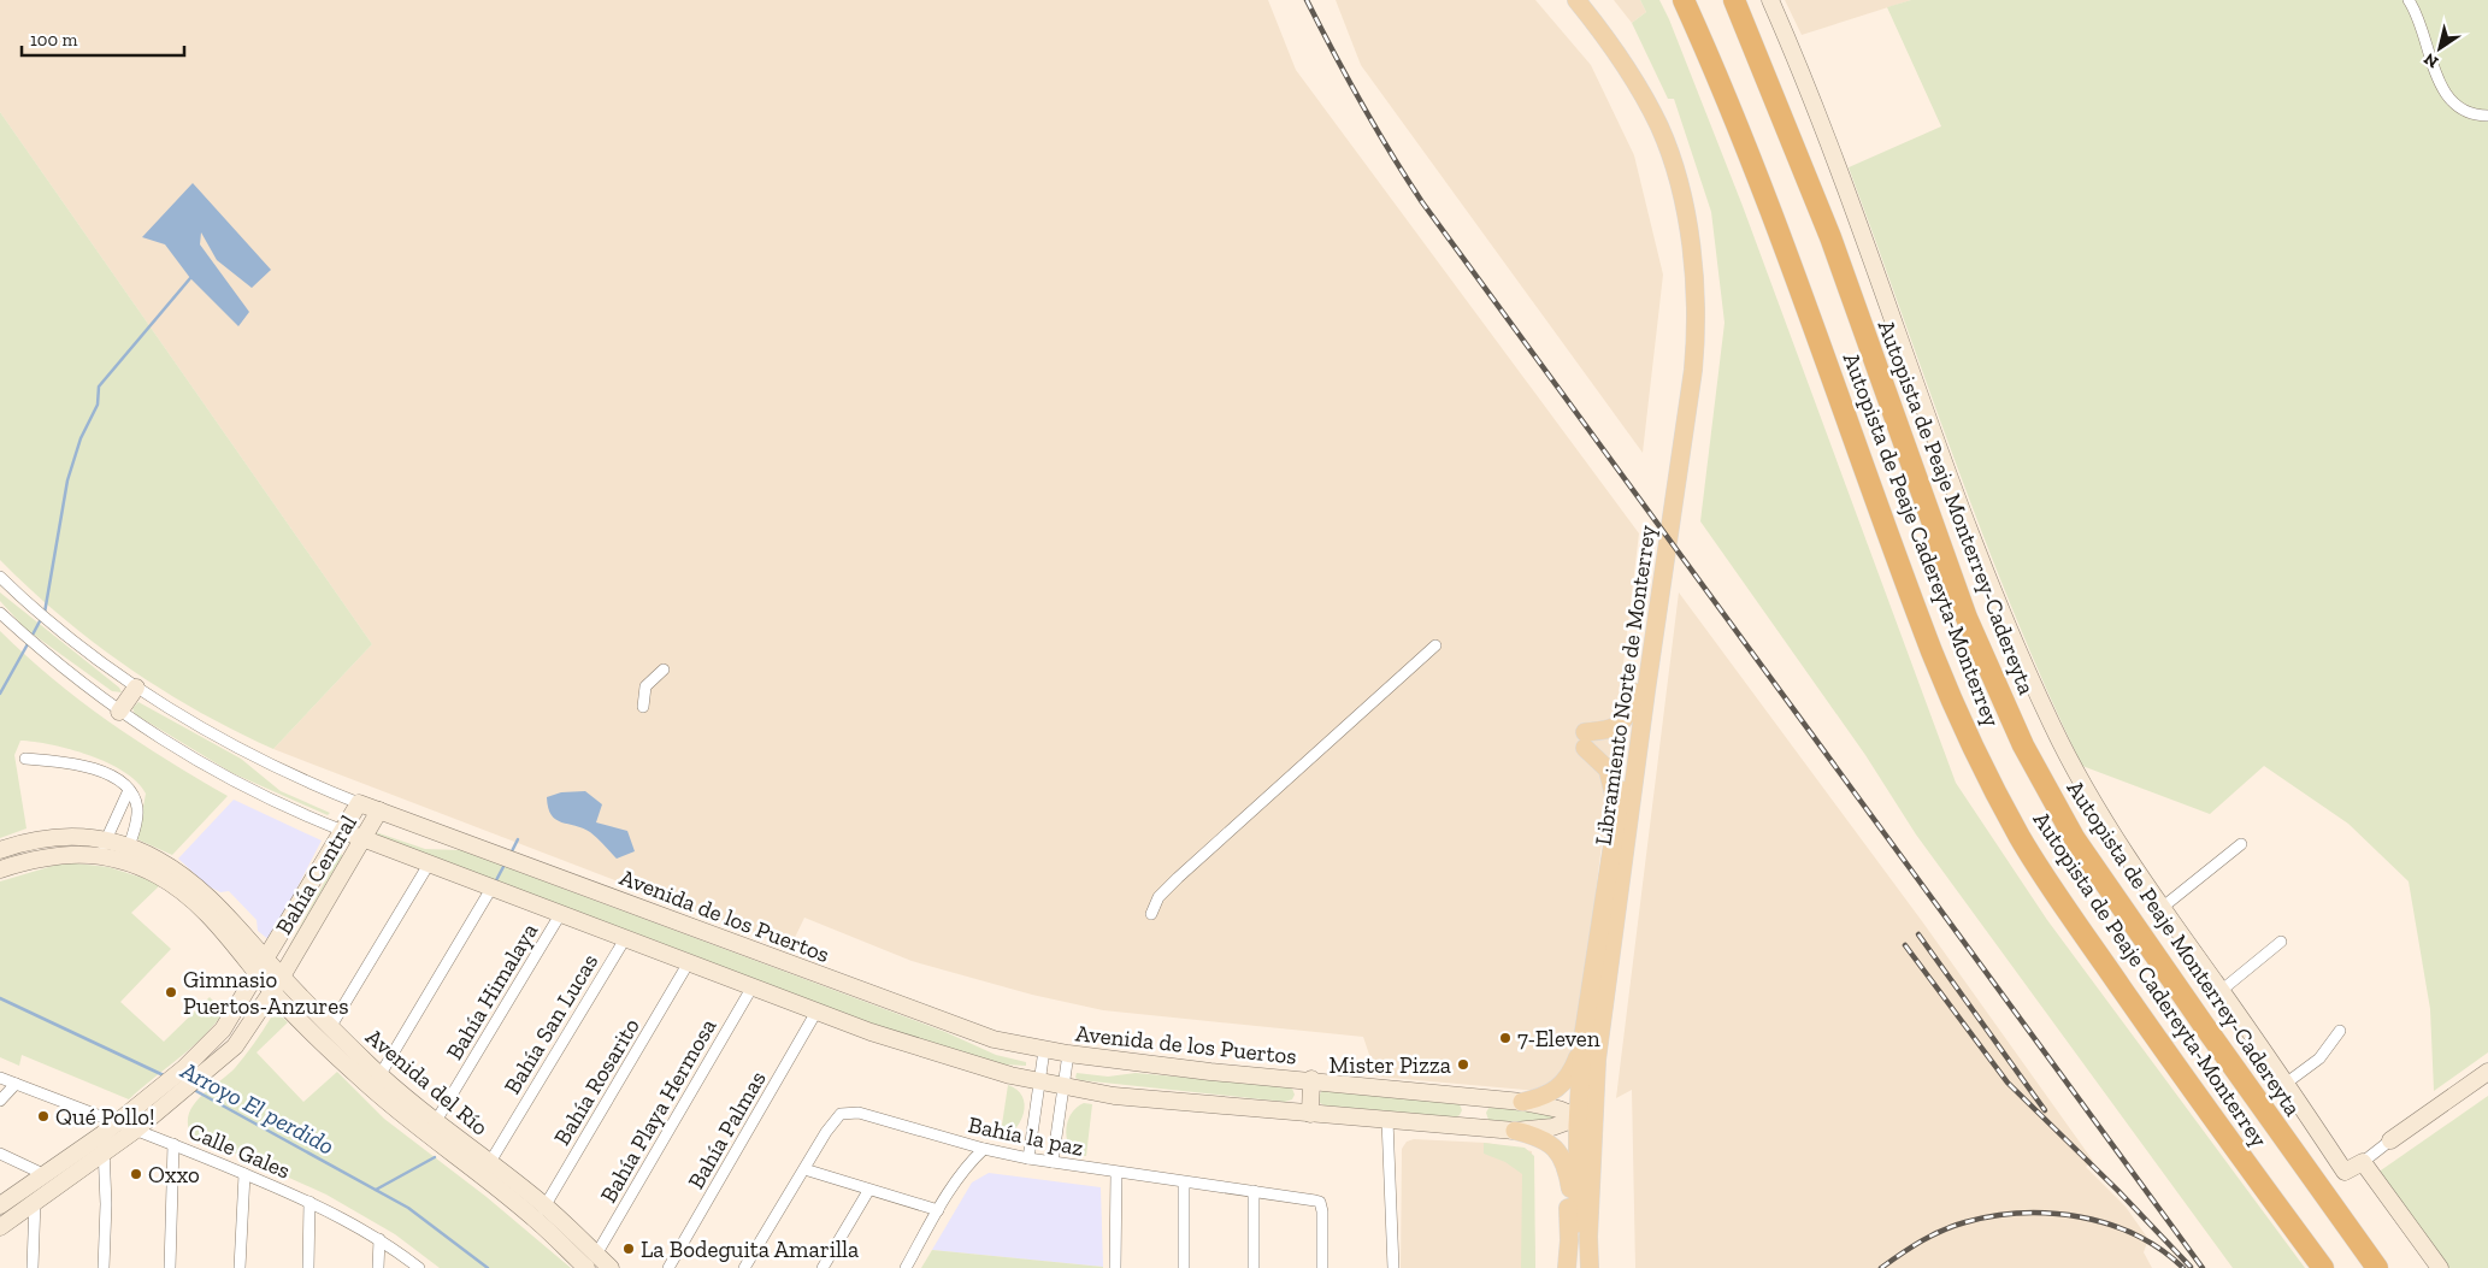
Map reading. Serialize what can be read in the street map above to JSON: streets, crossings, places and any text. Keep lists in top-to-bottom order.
{
  "streets": {
    "highway": ["Autopista de Peaje Monterrey-Cadereyta", "Autopista de Peaje Cadereyta-Monterrey"],
    "main road": ["Libramiento Norte de Monterrey"],
    "street": [
      "Bahía Central",
      "Avenida de los Puertos",
      "Bahía Himalaya",
      "Bahía San Lucas",
      "Avenida del Río",
      "Bahía Rosarito",
      "Bahía Playa Hermosa",
      "Bahía Palmas",
      "Bahía la paz",
      "Calle Gales"
    ]
  },
  "crossings": [
    ["Libramiento Norte de Monterrey", "Avenida de los Puertos"],
    ["Bahía Central", "Avenida de los Puertos"],
    ["Bahía Central", "Avenida del Río"],
    ["Bahía Central", "Calle Gales"],
    ["Bahía Himalaya", "Avenida del Río"],
    ["Bahía San Lucas", "Avenida del Río"],
    ["Avenida del Río", "Bahía Rosarito"],
    ["Avenida del Río", "Bahía Playa Hermosa"]
  ],
  "water": ["Arroyo El perdido"],
  "places": [
    "Gimnasio Puertos-Anzures",
    "7-Eleven",
    "Mister Pizza",
    "Qué Pollo!",
    "Oxxo",
    "La Bodeguita Amarilla"
  ],
  "scale_bar": "100 m",
  "north": "bottom left"
}
